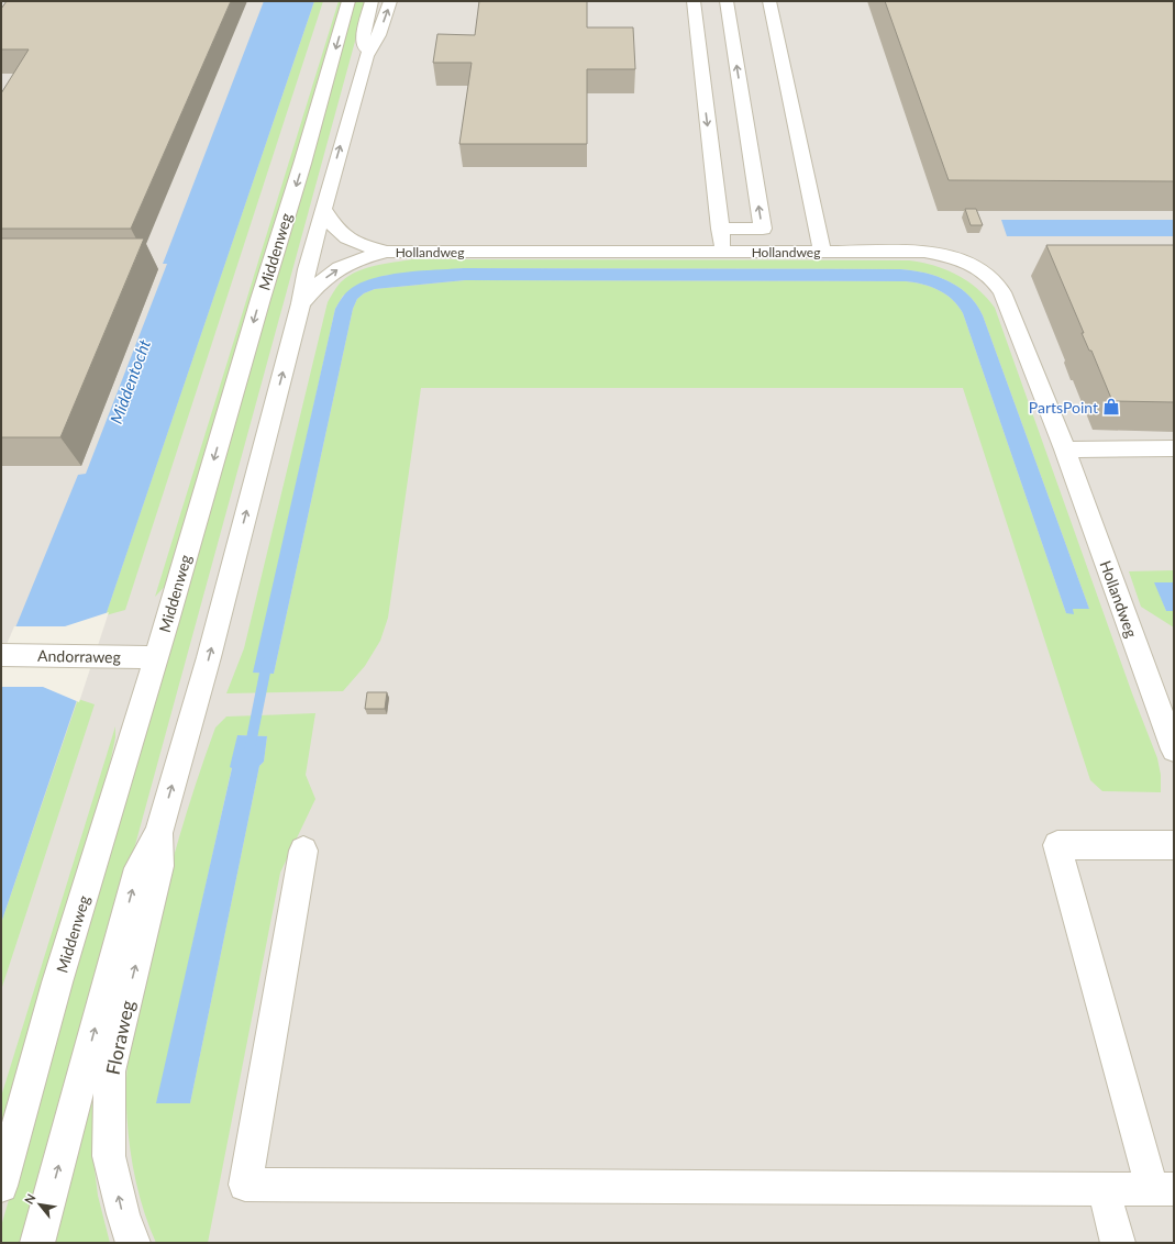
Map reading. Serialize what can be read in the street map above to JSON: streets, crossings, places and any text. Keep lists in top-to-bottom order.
{
  "streets": {
    "street": [
      "Middenweg",
      "Hollandweg",
      "Andorraweg",
      "Floraweg"
    ]
  },
  "crossings": [
    ["Middenweg", "Andorraweg"]
  ],
  "water": ["Middentocht"],
  "places": {
    "shop": ["PartsPoint"]
  },
  "north": "top left"
}
